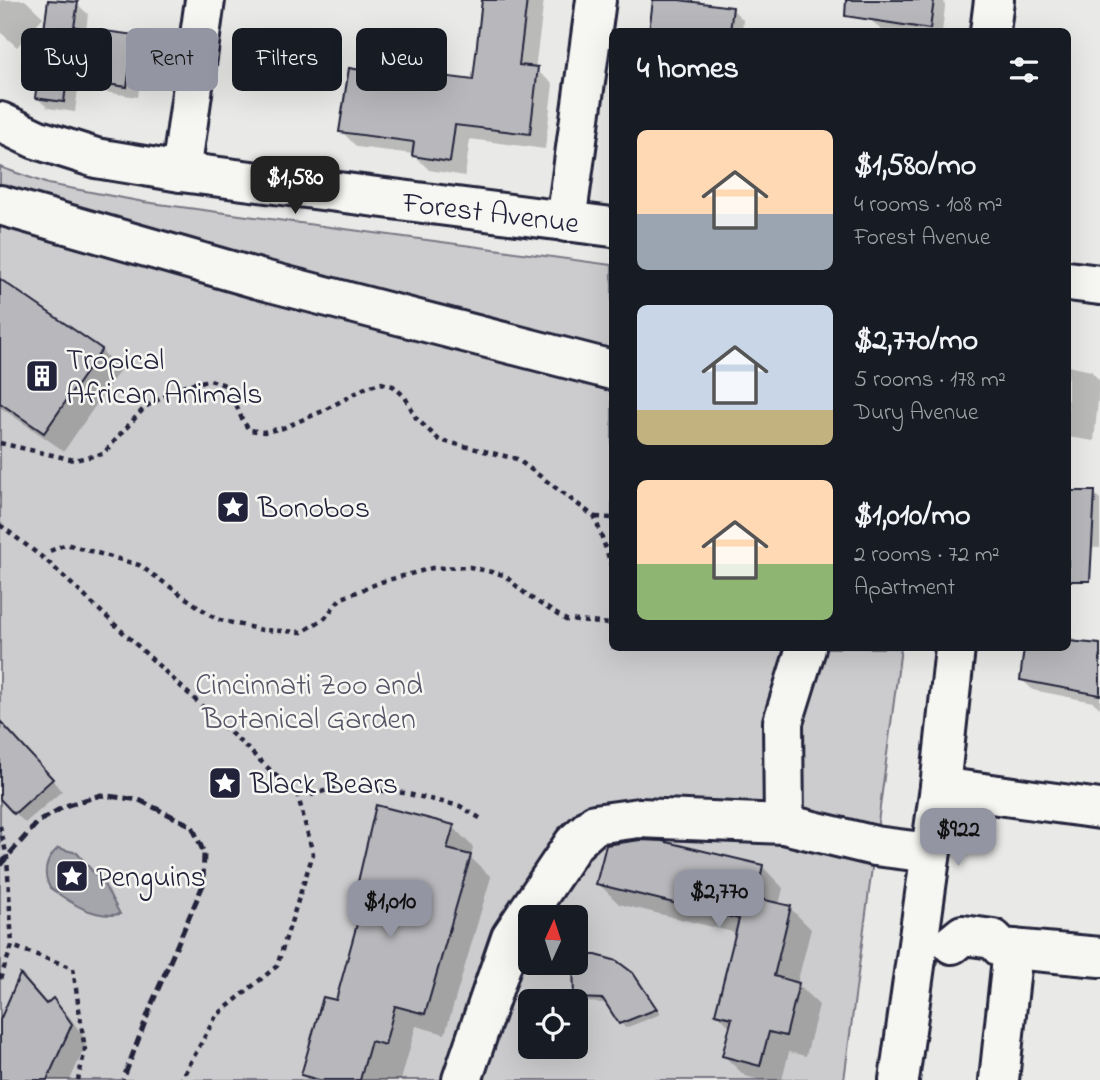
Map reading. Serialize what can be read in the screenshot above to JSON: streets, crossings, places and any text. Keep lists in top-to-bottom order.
{
  "streets": {
    "street": ["Forest Avenue"]
  },
  "parks": ["Cincinnati Zoo and Botanical Garden"],
  "places": {
    "building": ["Tropical African Animals"],
    "place": ["Bonobos", "Black Bears", "Penguins"]
  },
  "north": "top",
  "page": {
    "chip": [
      "Buy",
      "Rent",
      "Filters",
      "New"
    ],
    "heading": "4 homes",
    "list": [
      {
        "name": "$1,580/mo",
        "note": "4 rooms · 108 m² · Forest Avenue"
      },
      {
        "name": "$2,770/mo",
        "note": "5 rooms · 178 m² · Dury Avenue"
      },
      {
        "name": "$1,010/mo",
        "note": "2 rooms · 72 m² · Apartment"
      }
    ],
    "price": [
      "$1,580",
      "$922",
      "$2,770",
      "$1,010"
    ]
  }
}
